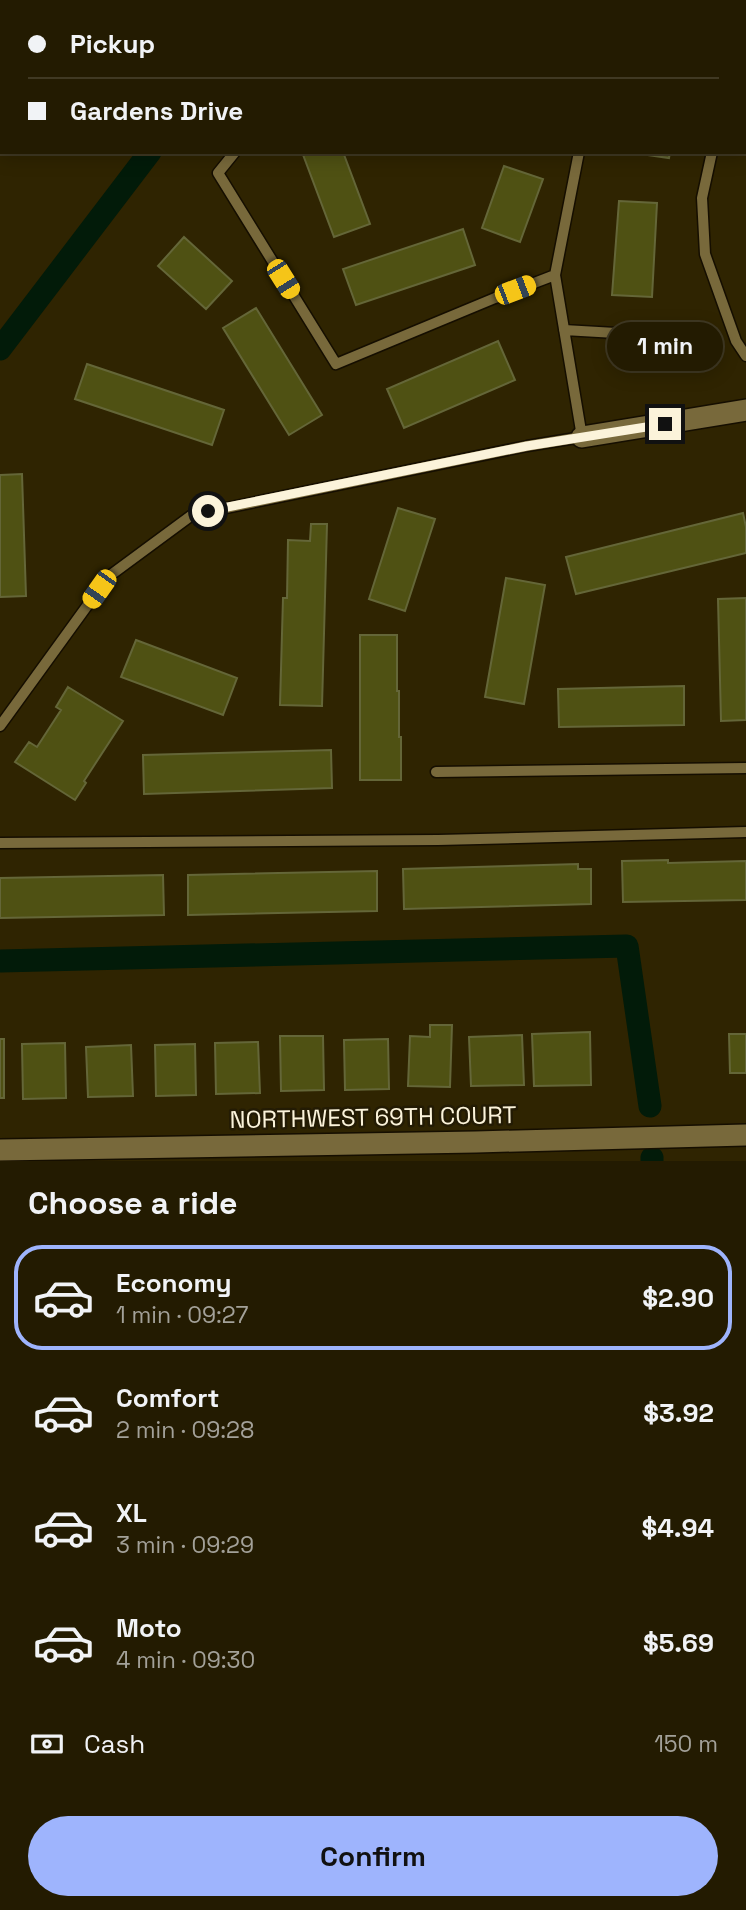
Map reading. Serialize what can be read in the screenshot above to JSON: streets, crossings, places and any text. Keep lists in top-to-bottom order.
{
  "streets": {
    "street": ["NORTHWEST 69TH COURT"]
  },
  "page": {
    "banner": ["Pickup", "Gardens Drive"],
    "bubble": "1 min",
    "heading": "Choose a ride",
    "list": [
      {
        "name": "Economy",
        "note": "1 min · 09:27",
        "value": "$2.90"
      },
      {
        "name": "Comfort",
        "note": "2 min · 09:28",
        "value": "$3.92"
      },
      {
        "name": "XL",
        "note": "3 min · 09:29",
        "value": "$4.94"
      },
      {
        "name": "Moto",
        "note": "4 min · 09:30",
        "value": "$5.69"
      }
    ],
    "pay": ["Cash", "150 m"],
    "buttons": "Confirm"
  }
}
